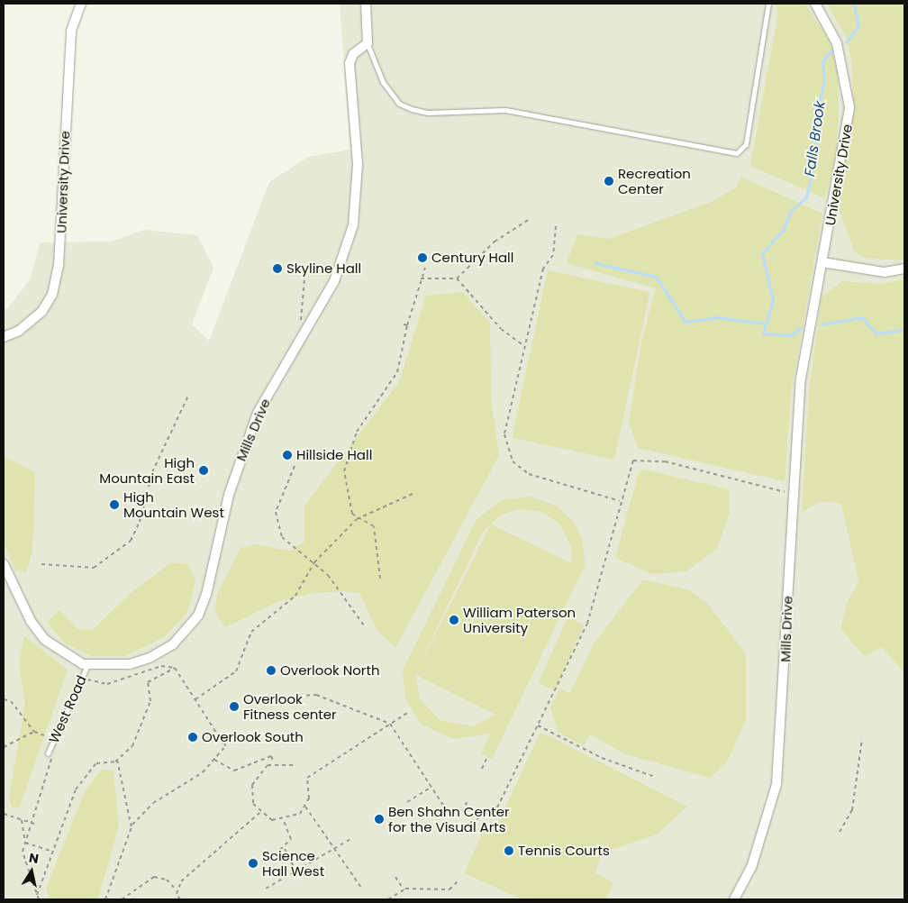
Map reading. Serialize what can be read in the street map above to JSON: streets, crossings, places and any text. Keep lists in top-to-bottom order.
{
  "streets": {
    "street": ["University Drive", "Mills Drive"],
    "lane": ["West Road"]
  },
  "crossings": [
    ["University Drive", "Mills Drive"],
    ["Mills Drive", "West Road"]
  ],
  "water": ["Falls Brook"],
  "places": [
    "Recreation Center",
    "Century Hall",
    "Skyline Hall",
    "Hillside Hall",
    "High Mountain East",
    "High Mountain West",
    "William Paterson University",
    "Overlook North",
    "Overlook Fitness center",
    "Overlook South",
    "Ben Shahn Center for the Visual Arts",
    "Tennis Courts",
    "Science Hall West"
  ],
  "north": "top"
}
